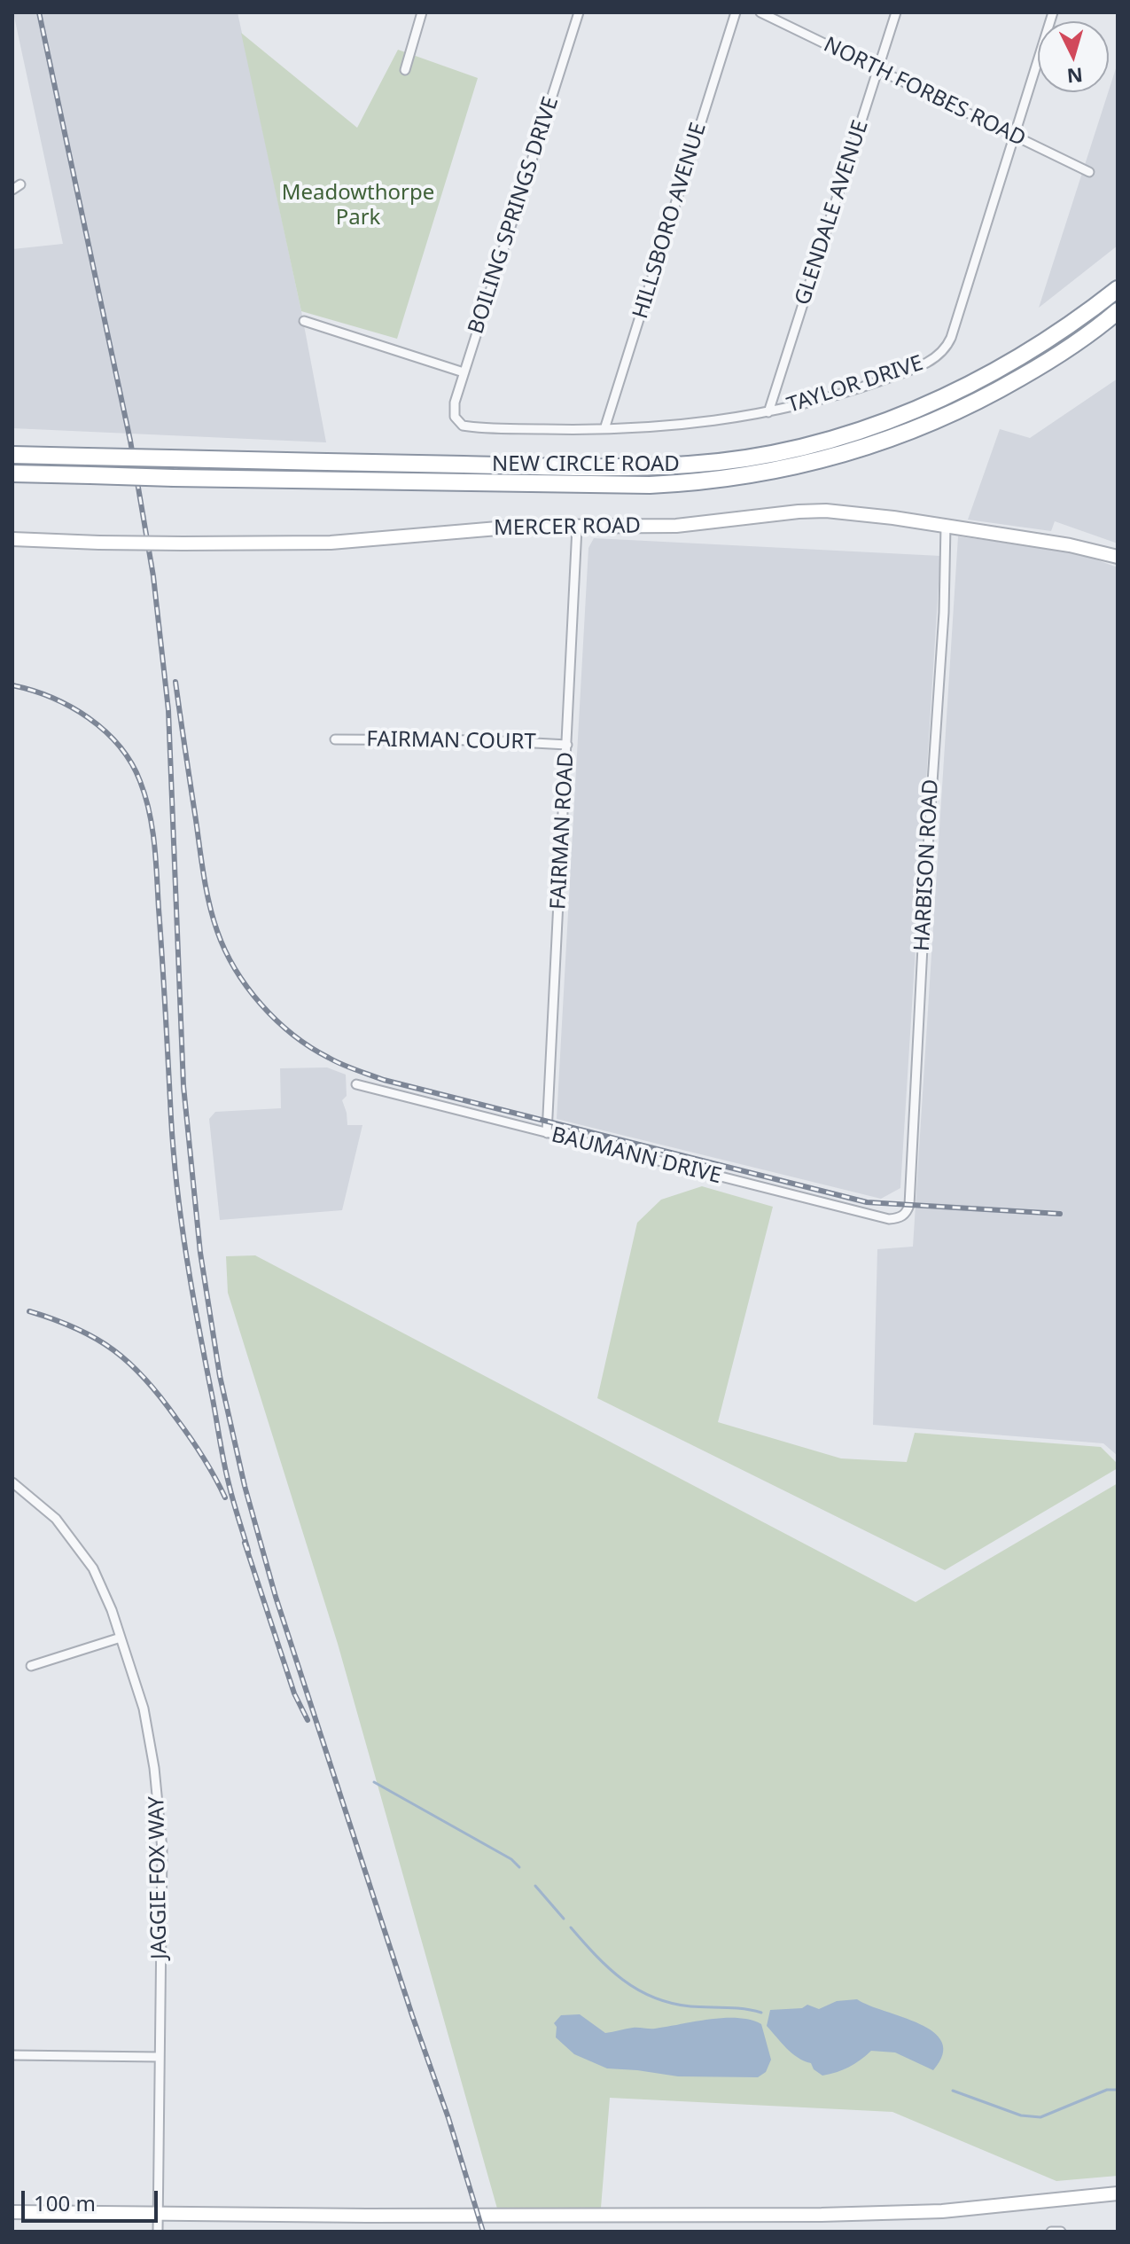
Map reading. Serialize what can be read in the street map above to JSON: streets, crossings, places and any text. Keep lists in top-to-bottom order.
{
  "streets": {
    "highway": ["NEW CIRCLE ROAD"],
    "street": [
      "NORTH FORBES ROAD",
      "GLENDALE AVENUE",
      "BOILING SPRINGS DRIVE",
      "HILLSBORO AVENUE",
      "TAYLOR DRIVE",
      "MERCER ROAD",
      "FAIRMAN COURT",
      "FAIRMAN ROAD",
      "HARBISON ROAD",
      "BAUMANN DRIVE",
      "JAGGIE FOX WAY"
    ]
  },
  "crossings": [
    ["NORTH FORBES ROAD", "GLENDALE AVENUE"],
    ["NORTH FORBES ROAD", "TAYLOR DRIVE"],
    ["GLENDALE AVENUE", "TAYLOR DRIVE"],
    ["BOILING SPRINGS DRIVE", "TAYLOR DRIVE"],
    ["HILLSBORO AVENUE", "TAYLOR DRIVE"],
    ["MERCER ROAD", "FAIRMAN ROAD"],
    ["MERCER ROAD", "HARBISON ROAD"],
    ["FAIRMAN COURT", "FAIRMAN ROAD"],
    ["FAIRMAN ROAD", "BAUMANN DRIVE"],
    ["HARBISON ROAD", "BAUMANN DRIVE"]
  ],
  "parks": ["Meadowthorpe Park"],
  "scale_bar": "100 m",
  "north": "bottom"
}
